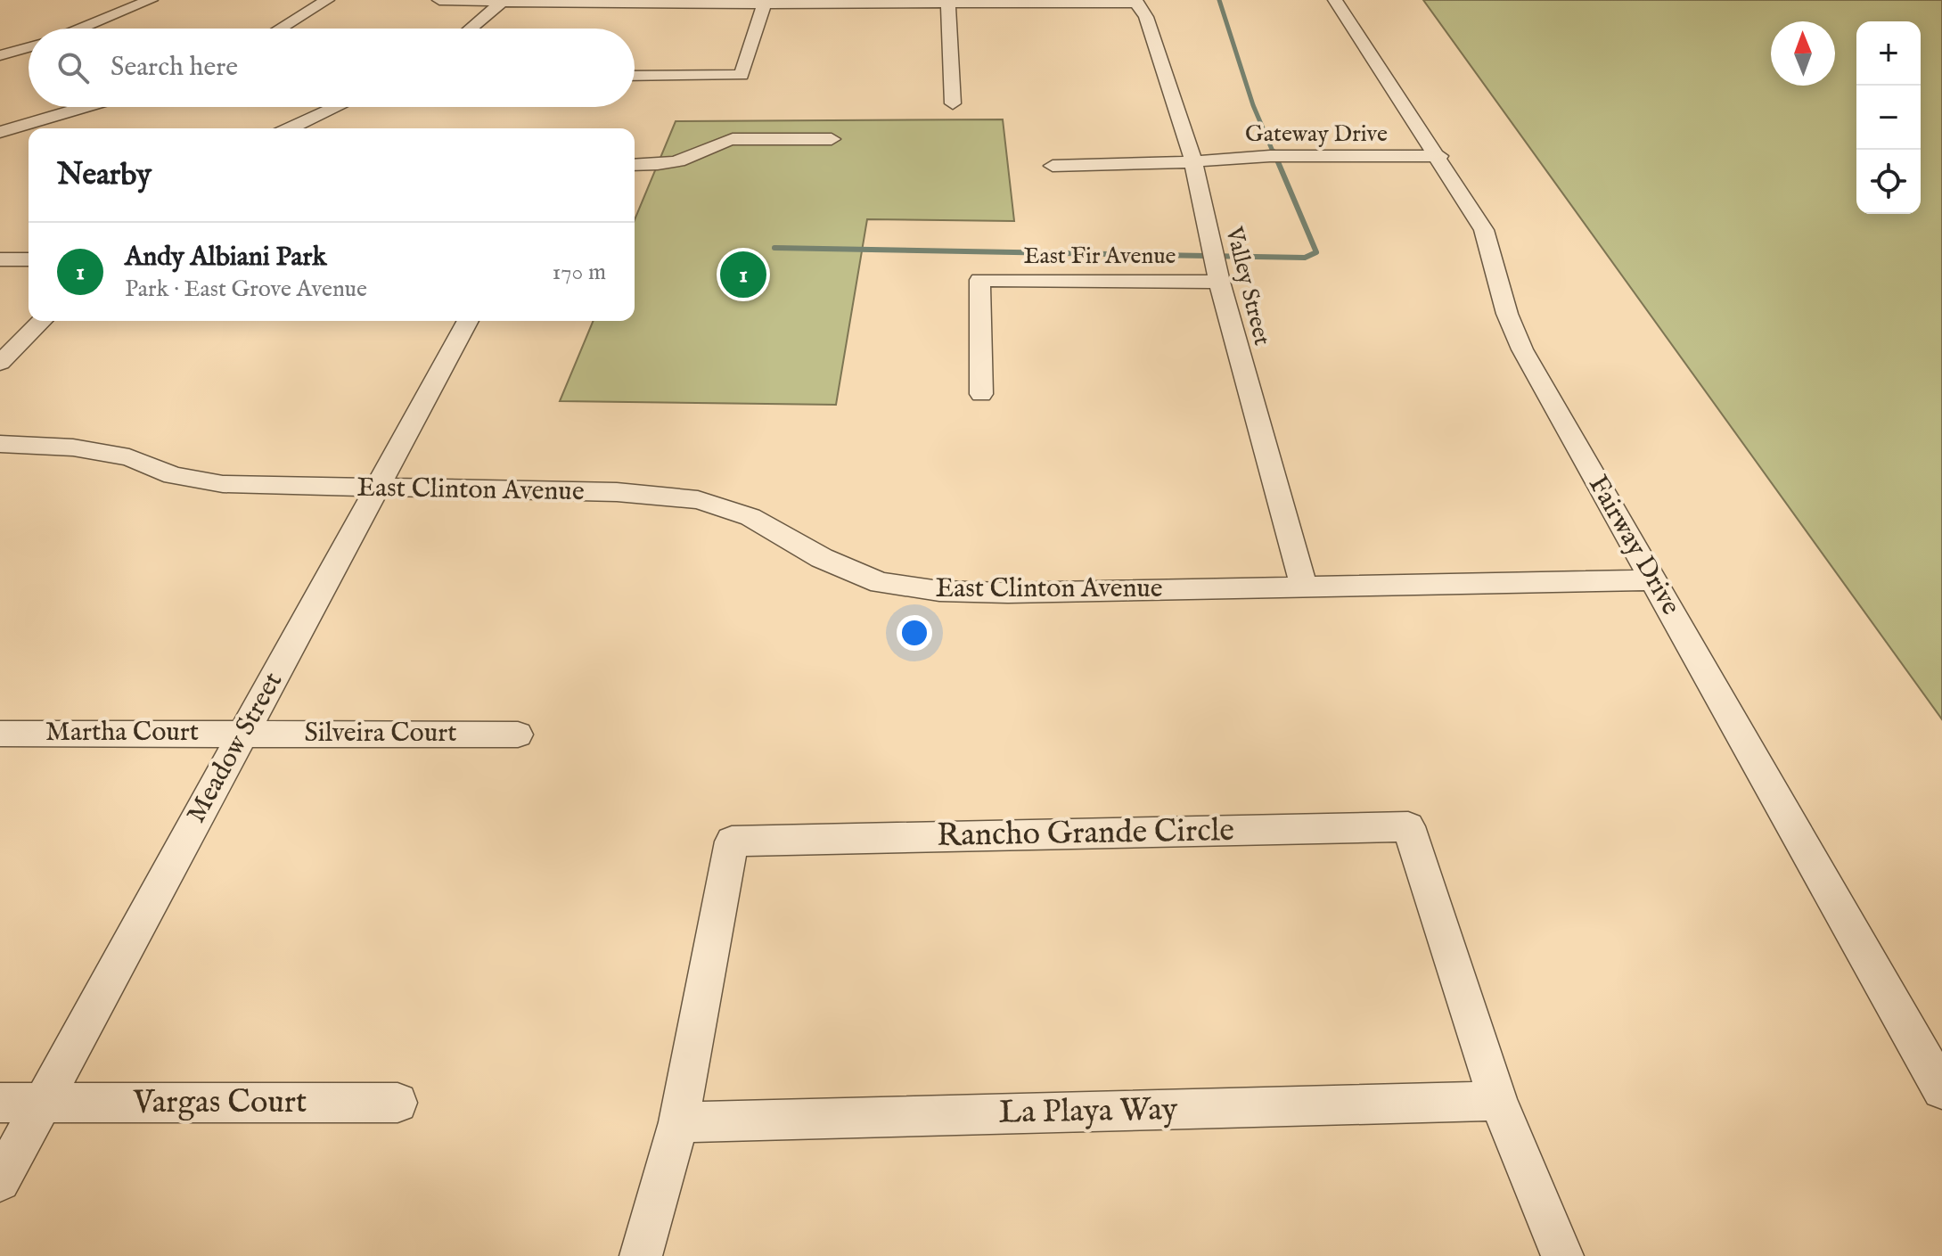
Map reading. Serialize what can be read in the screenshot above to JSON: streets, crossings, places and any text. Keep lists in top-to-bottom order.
{
  "streets": {
    "street": [
      "Gateway Drive",
      "East Fir Avenue",
      "Valley Street",
      "East Clinton Avenue",
      "Fairway Drive",
      "Martha Court",
      "Silveira Court",
      "Meadow Street",
      "Rancho Grande Circle",
      "Vargas Court",
      "La Playa Way"
    ]
  },
  "crossings": [
    ["Gateway Drive", "Valley Street"],
    ["Gateway Drive", "Fairway Drive"],
    ["East Fir Avenue", "Valley Street"],
    ["Valley Street", "East Clinton Avenue"],
    ["East Clinton Avenue", "Fairway Drive"],
    ["East Clinton Avenue", "Meadow Street"],
    ["Martha Court", "Silveira Court"],
    ["Martha Court", "Meadow Street"],
    ["Silveira Court", "Meadow Street"],
    ["Meadow Street", "Vargas Court"],
    ["Rancho Grande Circle", "La Playa Way"]
  ],
  "north": "top",
  "page": {
    "map_buttons": ["+", "−"],
    "search": "Search here",
    "heading": "Nearby",
    "list": [
      {
        "mark": "1",
        "name": "Andy Albiani Park",
        "note": "Park · East Grove Avenue",
        "value": "170 m"
      }
    ],
    "pins": "1"
  }
}
